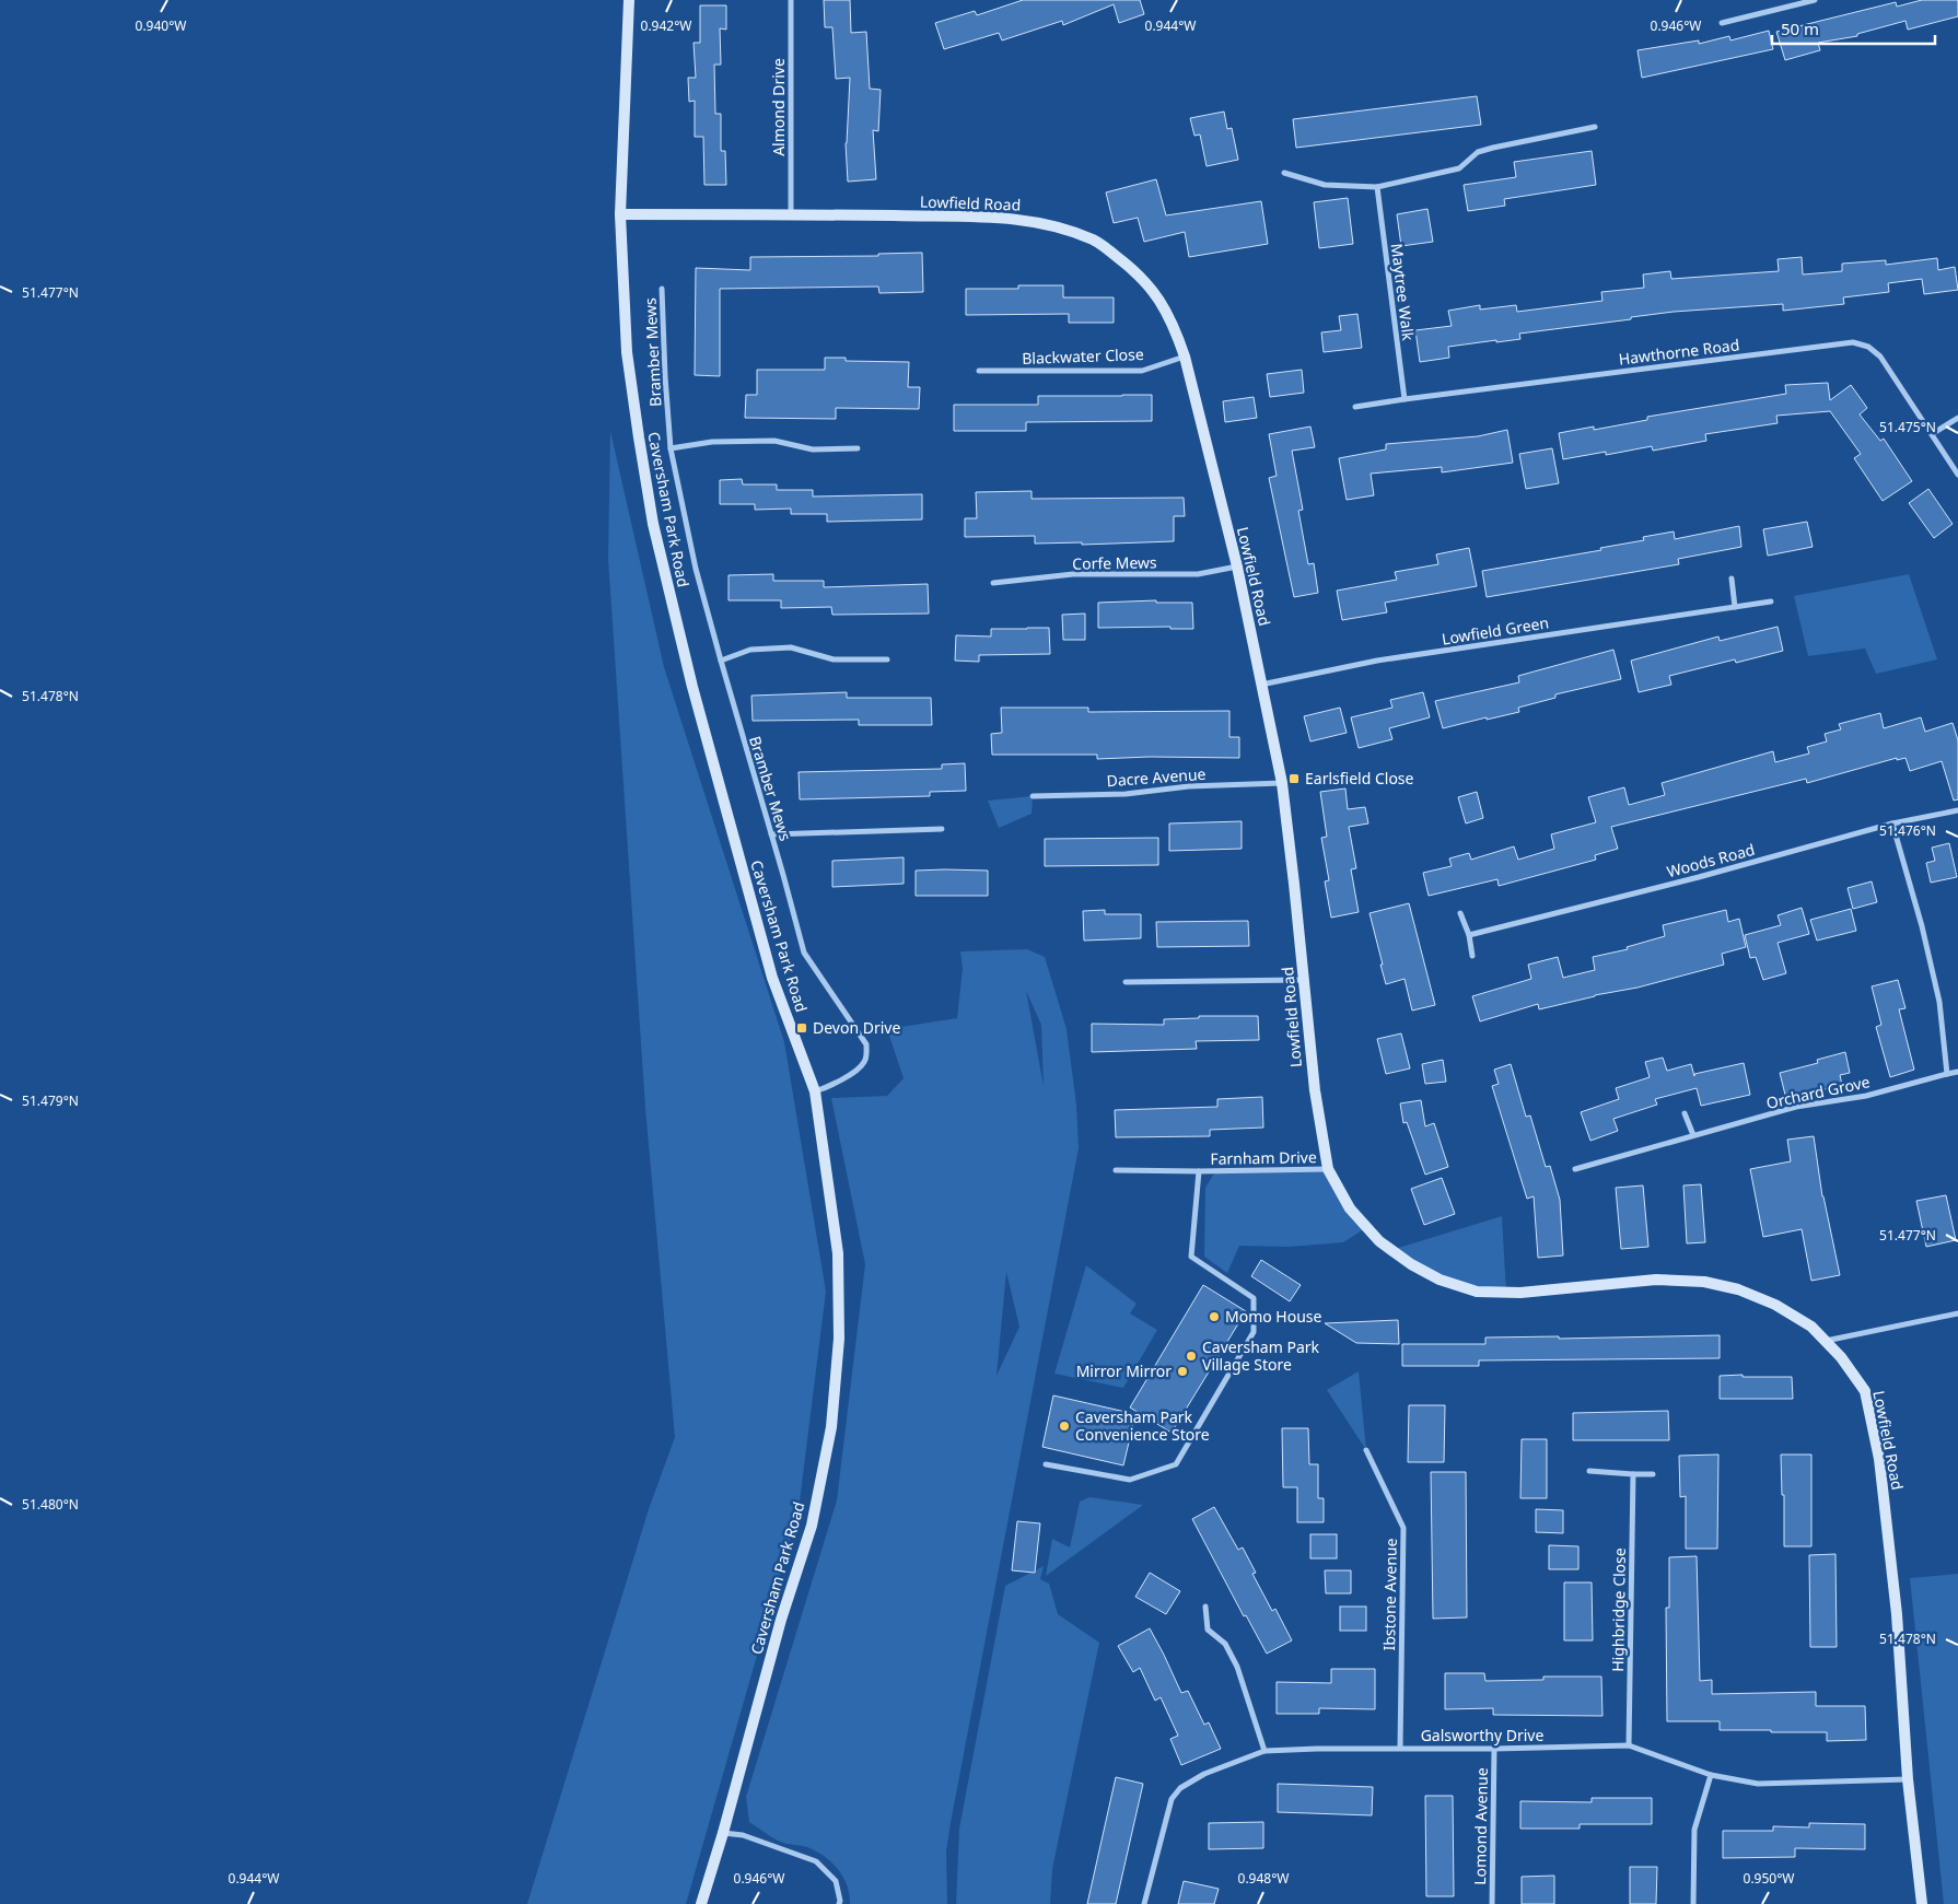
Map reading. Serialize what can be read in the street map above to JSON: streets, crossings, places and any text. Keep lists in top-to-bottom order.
{
  "streets": {
    "street": [
      "Almond Drive",
      "Lowfield Road",
      "Maytree Walk",
      "Bramber Mews",
      "Hawthorne Road",
      "Blackwater Close",
      "Caversham Park Road",
      "Corfe Mews",
      "Lowfield Green",
      "Dacre Avenue",
      "Woods Road",
      "Orchard Grove",
      "Farnham Drive",
      "Ibstone Avenue",
      "Highbridge Close",
      "Galsworthy Drive",
      "Lomond Avenue"
    ]
  },
  "crossings": [
    ["Almond Drive", "Lowfield Road"],
    ["Lowfield Road", "Blackwater Close"],
    ["Lowfield Road", "Caversham Park Road"],
    ["Lowfield Road", "Corfe Mews"],
    ["Lowfield Road", "Lowfield Green"],
    ["Lowfield Road", "Dacre Avenue"],
    ["Lowfield Road", "Farnham Drive"],
    ["Lowfield Road", "Galsworthy Drive"],
    ["Maytree Walk", "Hawthorne Road"],
    ["Bramber Mews", "Caversham Park Road"],
    ["Ibstone Avenue", "Galsworthy Drive"],
    ["Highbridge Close", "Galsworthy Drive"],
    ["Galsworthy Drive", "Lomond Avenue"]
  ],
  "places": {
    "transit": ["Earlsfield Close", "Devon Drive"],
    "other": [
      "Momo House",
      "Caversham Park Village Store",
      "Mirror Mirror",
      "Caversham Park Convenience Store"
    ]
  },
  "scale_bar": "50 m",
  "coordinates": [
    "0.940°W",
    "0.942°W",
    "0.944°W",
    "0.946°W",
    "51.477°N",
    "51.475°N",
    "51.478°N",
    "51.476°N",
    "51.479°N",
    "51.480°N",
    "0.948°W",
    "0.950°W"
  ]
}
